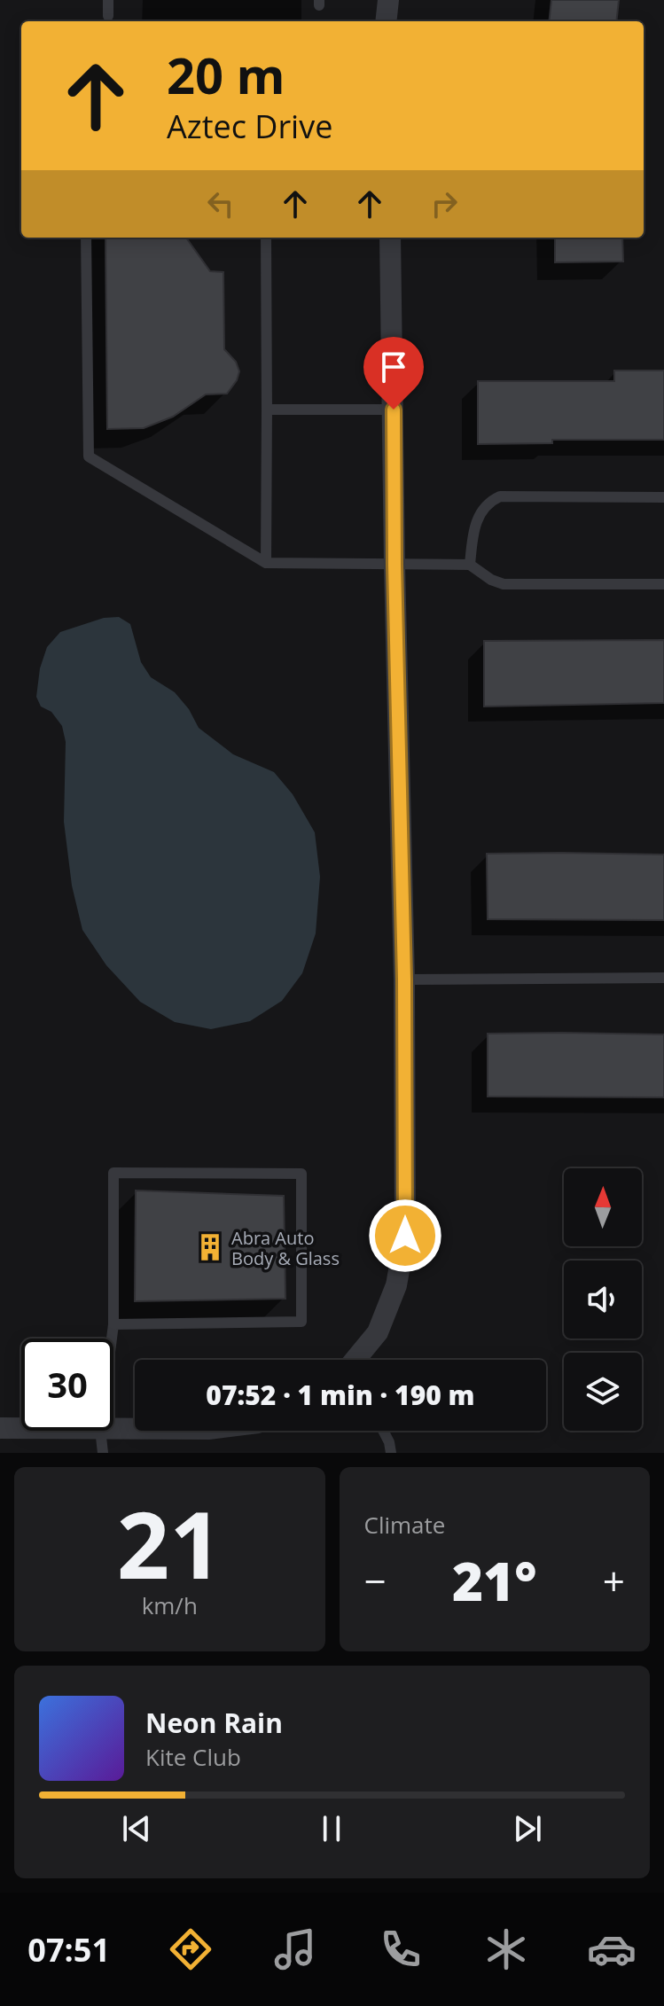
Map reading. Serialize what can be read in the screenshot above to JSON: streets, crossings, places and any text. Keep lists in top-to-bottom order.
{
  "places": {
    "building": ["Abra Auto Body & Glass"]
  },
  "north": "top",
  "page": {
    "turn": ["20 m", "Aztec Drive"],
    "limit": "30",
    "trip": "07:52 · 1 min · 190 m",
    "tile": [
      ["21", "km/h"],
      "Climate"
    ],
    "heat": ["−", "21°", "+"],
    "song": ["Neon Rain", "Kite Club"],
    "tabs": "07:51"
  }
}
